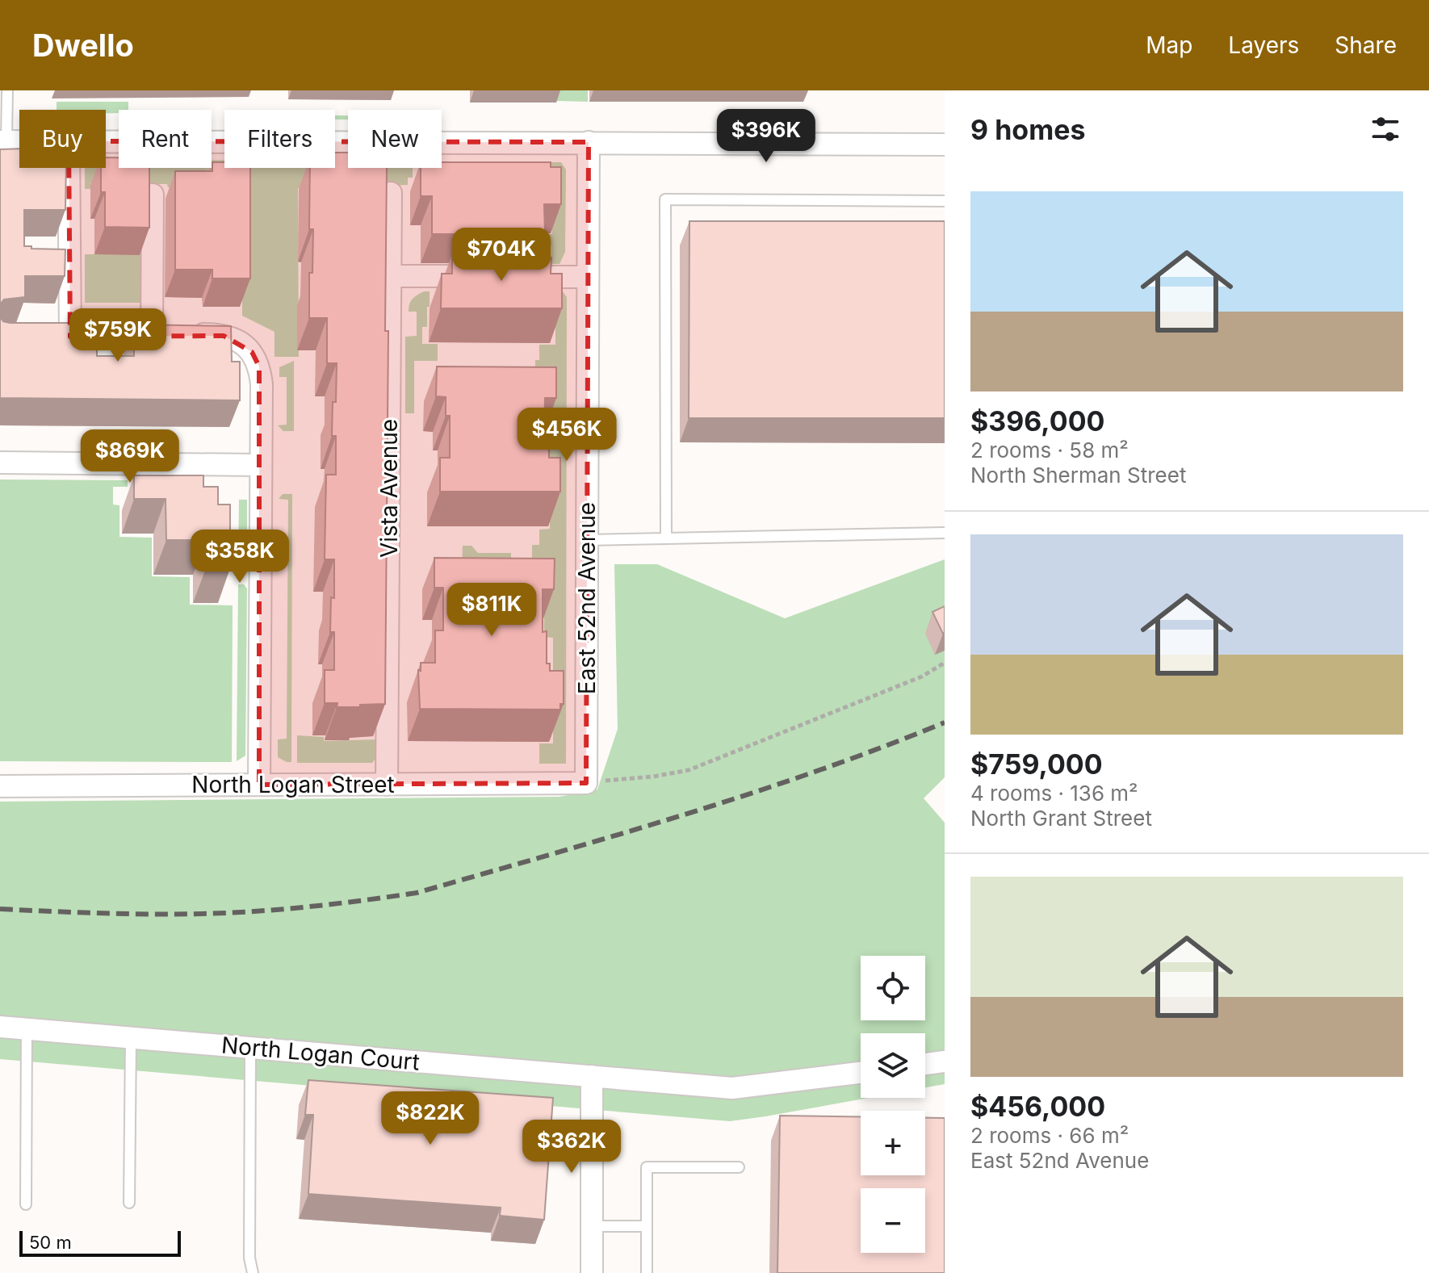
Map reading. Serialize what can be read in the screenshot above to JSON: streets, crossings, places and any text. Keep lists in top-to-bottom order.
{
  "streets": {
    "street": [
      "Vista Avenue",
      "East 52nd Avenue",
      "North Logan Street",
      "North Logan Court"
    ]
  },
  "crossings": [
    ["Vista Avenue", "North Logan Street"],
    ["East 52nd Avenue", "North Logan Street"]
  ],
  "scale_bar": "50 m",
  "page": {
    "header": "Dwello",
    "nav": ["Map", "Layers", "Share"],
    "heading": "9 homes",
    "price": [
      "$396K",
      "$704K",
      "$759K",
      "$456K",
      "$869K",
      "$358K",
      "$811K",
      "$822K",
      "$362K"
    ],
    "chip": [
      "Buy",
      "Rent",
      "Filters",
      "New"
    ],
    "list": [
      {
        "name": "$396,000",
        "note": "2 rooms · 58 m² · North Sherman Street"
      },
      {
        "name": "$759,000",
        "note": "4 rooms · 136 m² · North Grant Street"
      },
      {
        "name": "$456,000",
        "note": "2 rooms · 66 m² · East 52nd Avenue"
      }
    ],
    "map_buttons": ["+", "−"],
    "scale": "50 m"
  }
}
